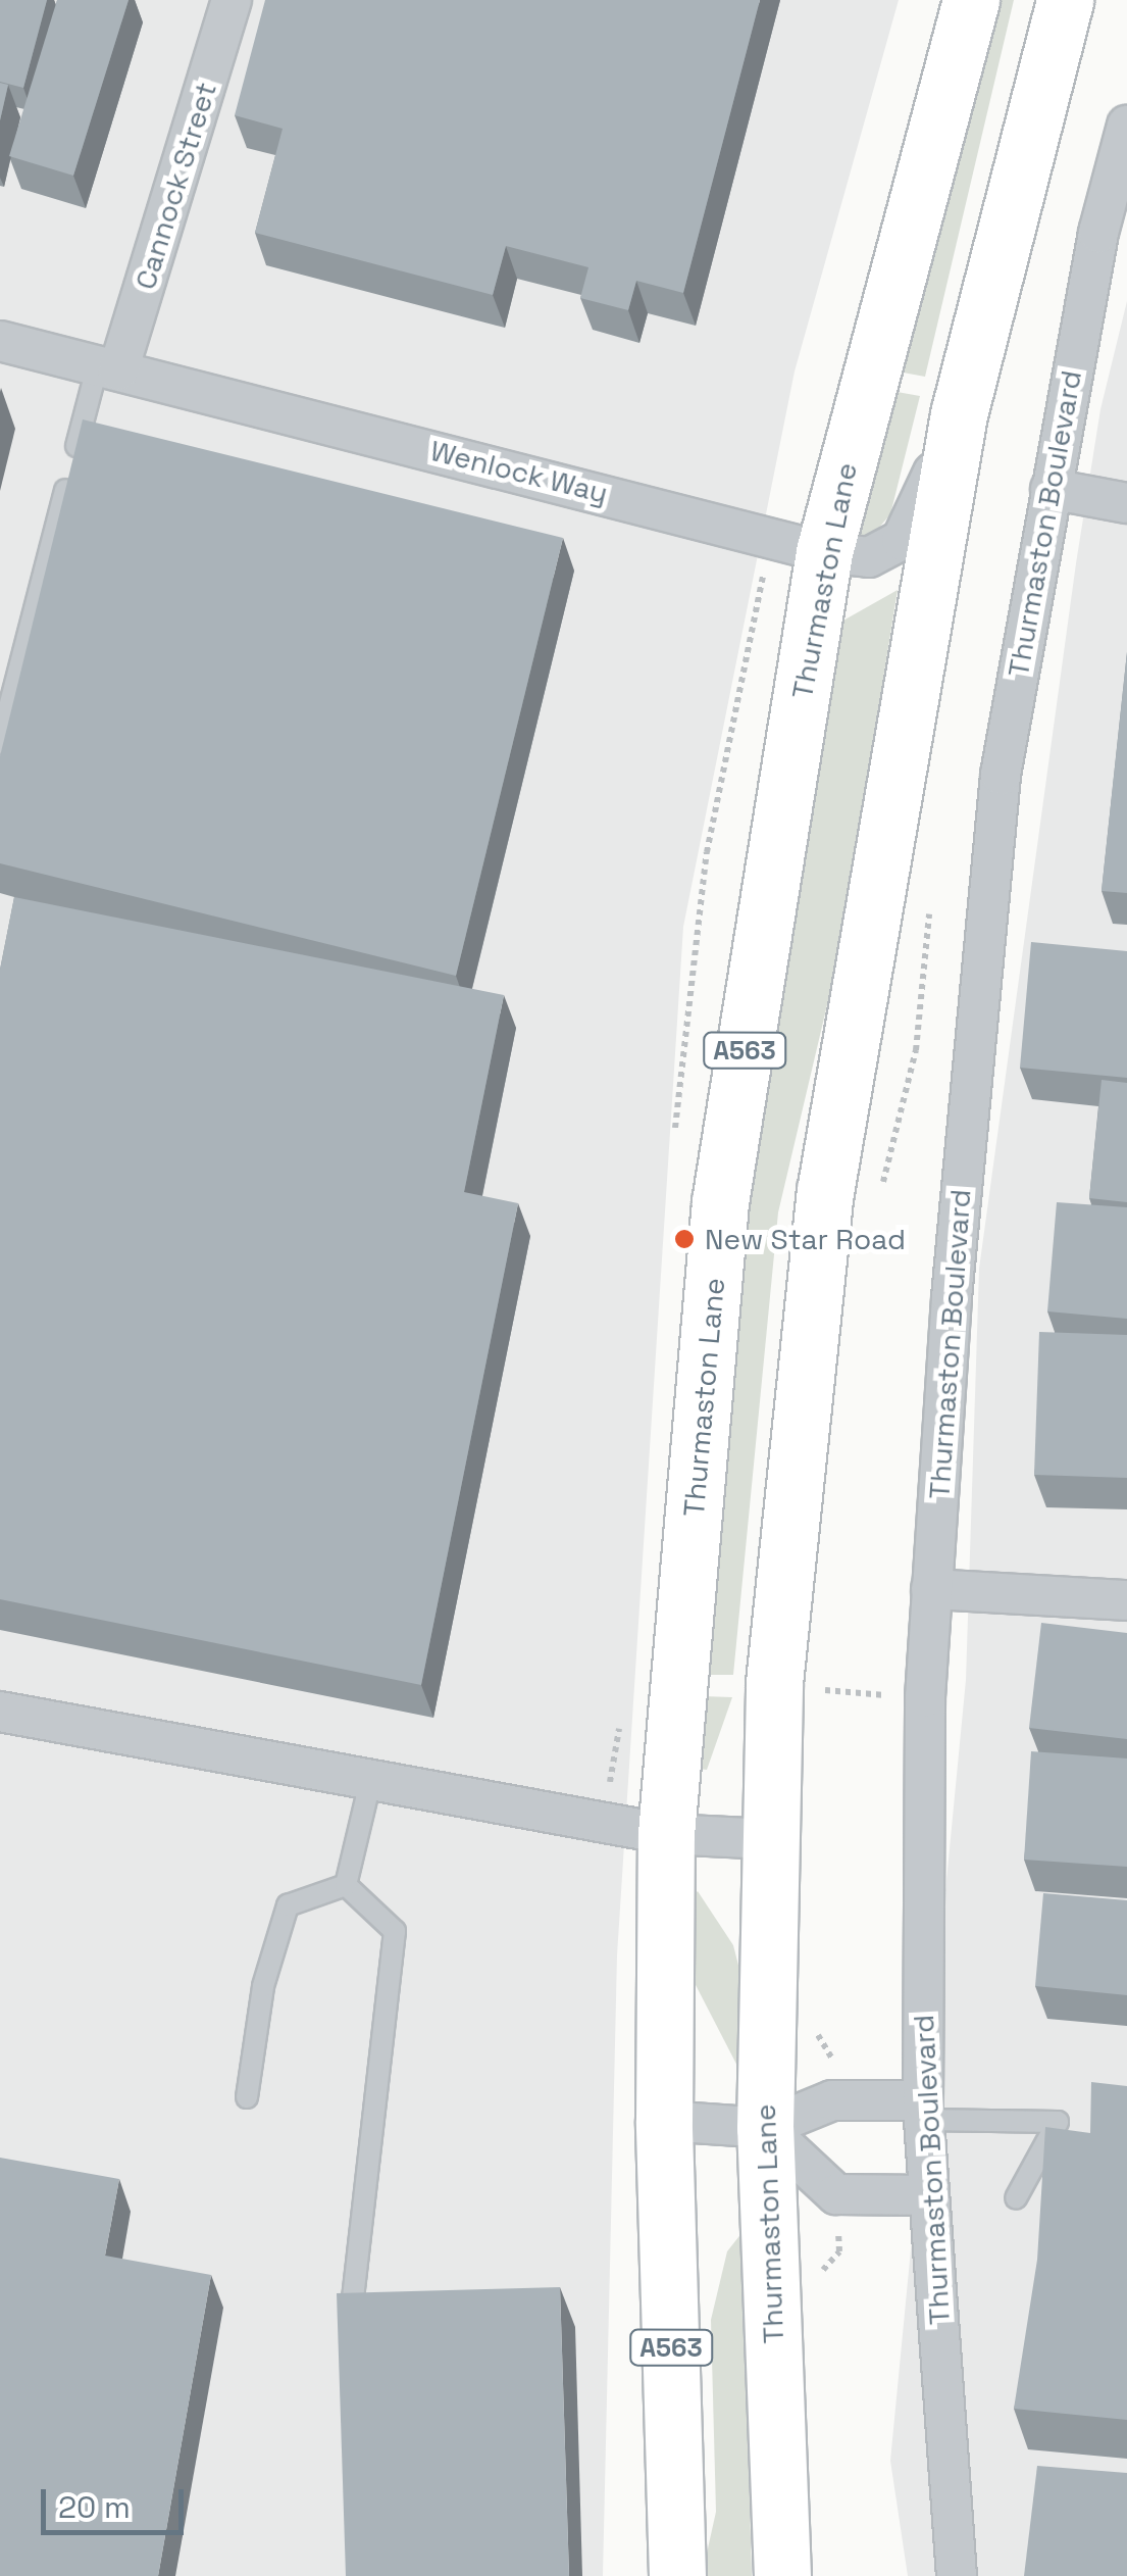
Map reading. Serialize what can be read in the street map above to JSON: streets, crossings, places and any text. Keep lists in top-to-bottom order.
{
  "streets": {
    "highway": ["Thurmaston Lane", "A563"],
    "street": ["Cannock Street", "Wenlock Way", "Thurmaston Boulevard"]
  },
  "crossings": [
    ["Cannock Street", "Wenlock Way"],
    ["Wenlock Way", "Thurmaston Lane"]
  ],
  "places": ["New Star Road"],
  "scale_bar": "20 m"
}
